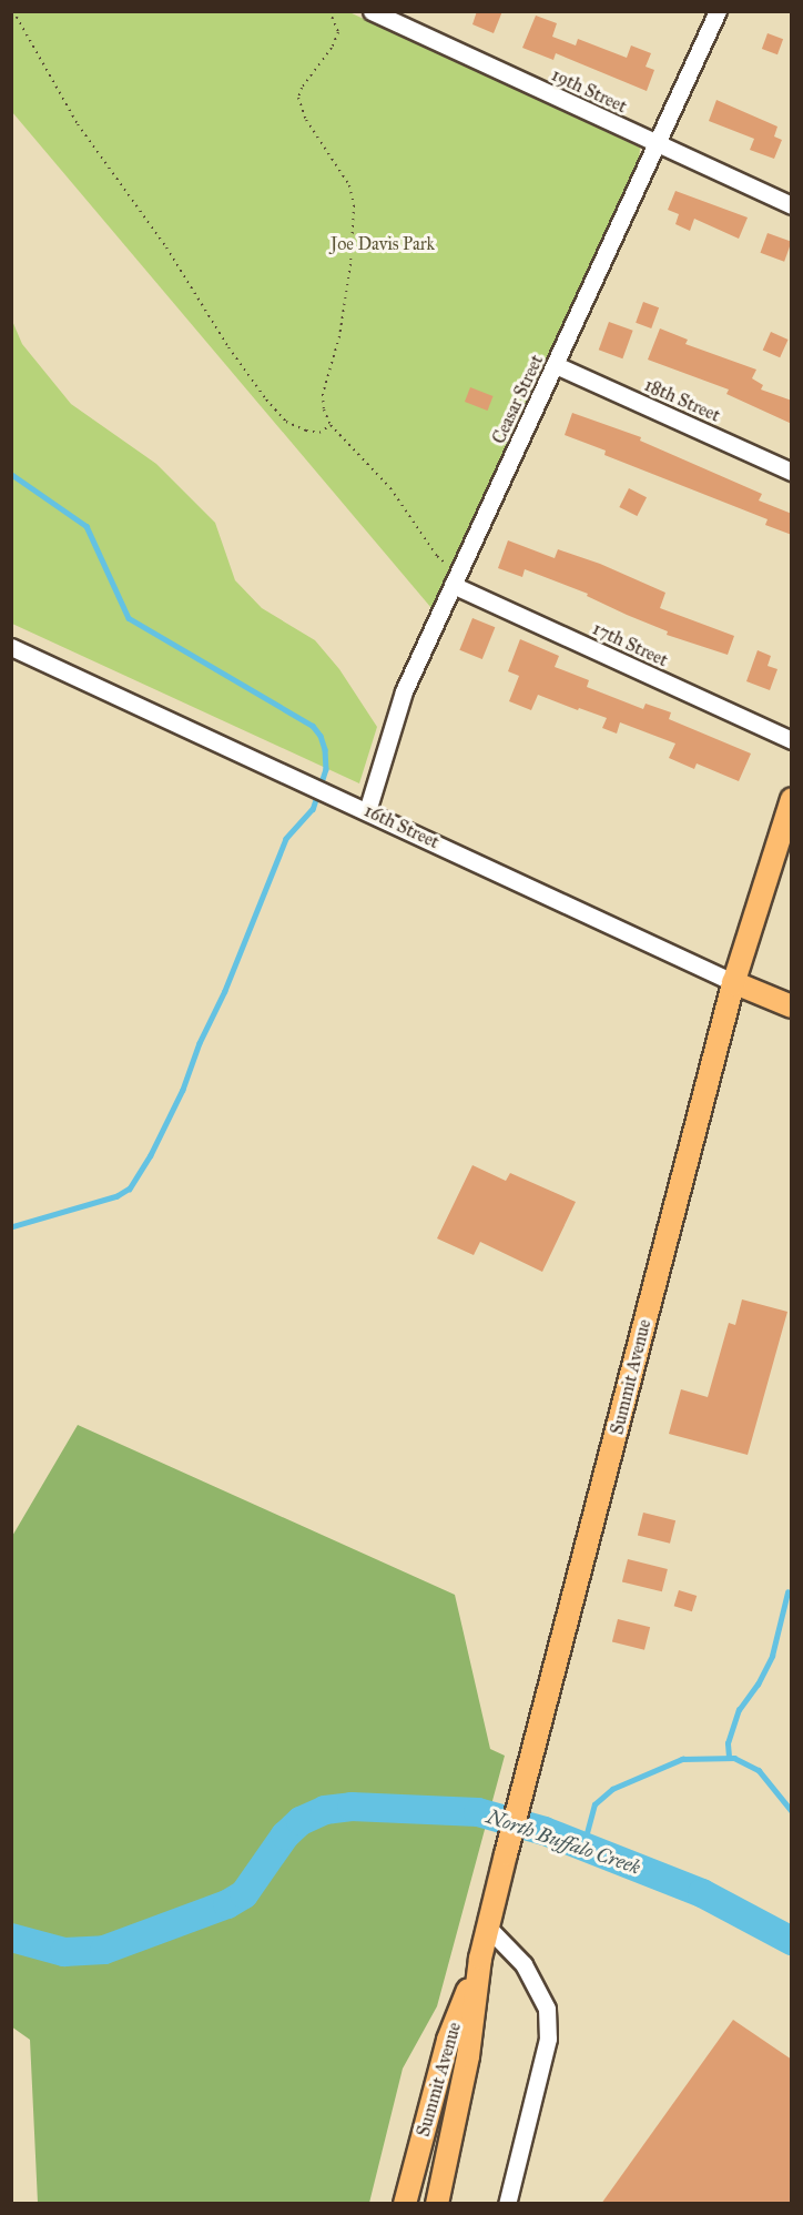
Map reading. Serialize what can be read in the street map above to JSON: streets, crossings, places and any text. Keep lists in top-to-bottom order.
{
  "streets": {
    "main road": ["16th Street", "Summit Avenue"],
    "street": [
      "19th Street",
      "Ceasar Street",
      "18th Street",
      "17th Street"
    ]
  },
  "crossings": [
    ["19th Street", "Ceasar Street"],
    ["Ceasar Street", "18th Street"],
    ["Ceasar Street", "17th Street"],
    ["Ceasar Street", "16th Street"],
    ["16th Street", "Summit Avenue"]
  ],
  "water": ["North Buffalo Creek"],
  "parks": ["Joe Davis Park"]
}
